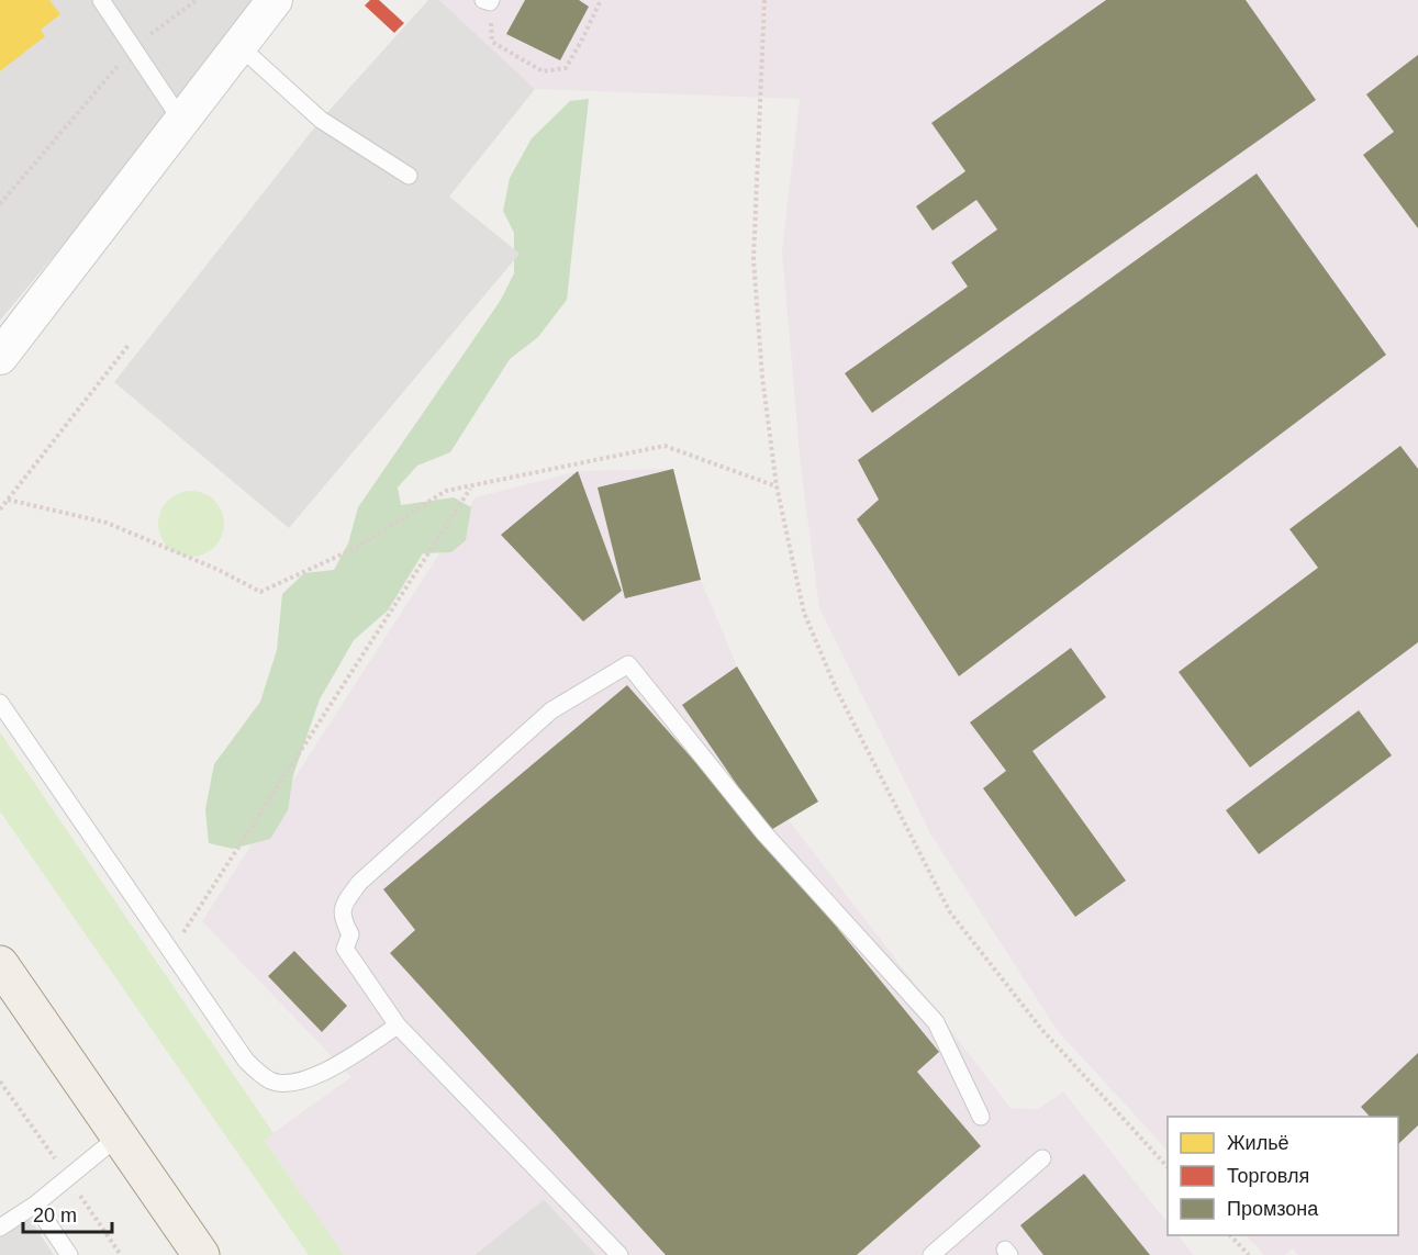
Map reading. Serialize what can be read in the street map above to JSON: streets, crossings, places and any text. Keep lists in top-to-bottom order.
{
  "legend": ["Жильё", "Торговля", "Промзона"],
  "scale_bar": "20 m"
}
